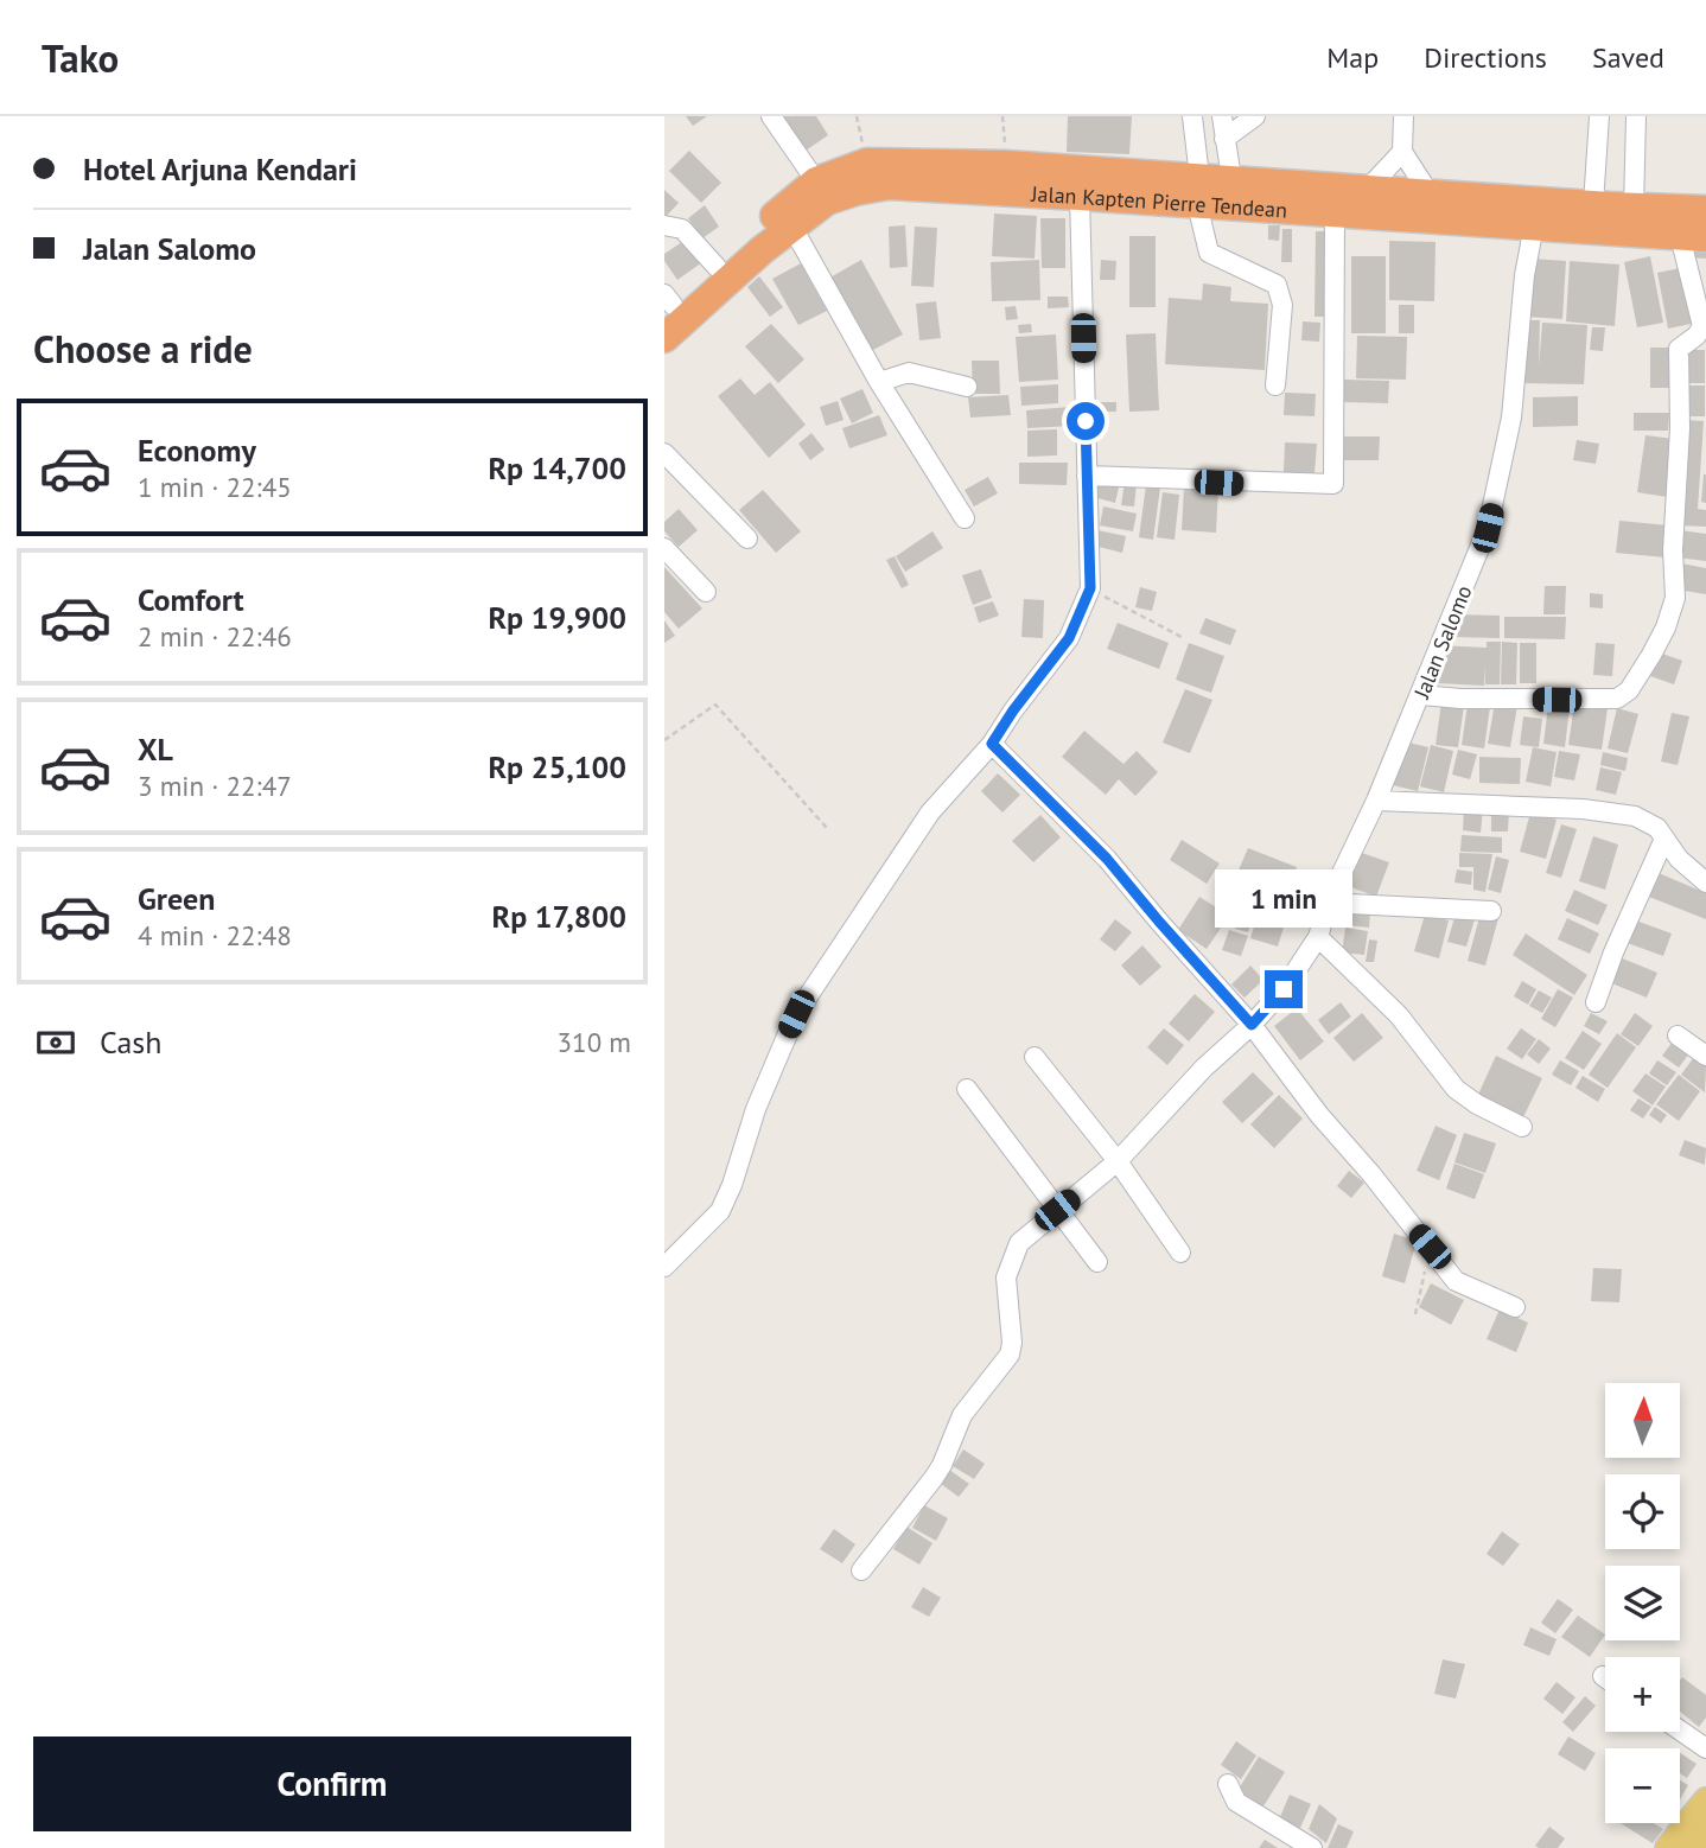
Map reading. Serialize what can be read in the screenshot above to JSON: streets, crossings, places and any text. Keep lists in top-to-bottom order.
{
  "streets": {
    "highway": ["Jalan Kapten Pierre Tendean"],
    "street": ["Jalan Salomo"]
  },
  "crossings": [
    ["Jalan Kapten Pierre Tendean", "Jalan Salomo"]
  ],
  "north": "top",
  "page": {
    "header": "Tako",
    "nav": ["Map", "Directions", "Saved"],
    "banner": ["Hotel Arjuna Kendari", "Jalan Salomo"],
    "heading": "Choose a ride",
    "list": [
      {
        "name": "Economy",
        "note": "1 min · 22:45",
        "value": "Rp 14,700"
      },
      {
        "name": "Comfort",
        "note": "2 min · 22:46",
        "value": "Rp 19,900"
      },
      {
        "name": "XL",
        "note": "3 min · 22:47",
        "value": "Rp 25,100"
      },
      {
        "name": "Green",
        "note": "4 min · 22:48",
        "value": "Rp 17,800"
      }
    ],
    "bubble": "1 min",
    "pay": ["Cash", "310 m"],
    "map_buttons": ["+", "−"],
    "buttons": "Confirm"
  }
}
